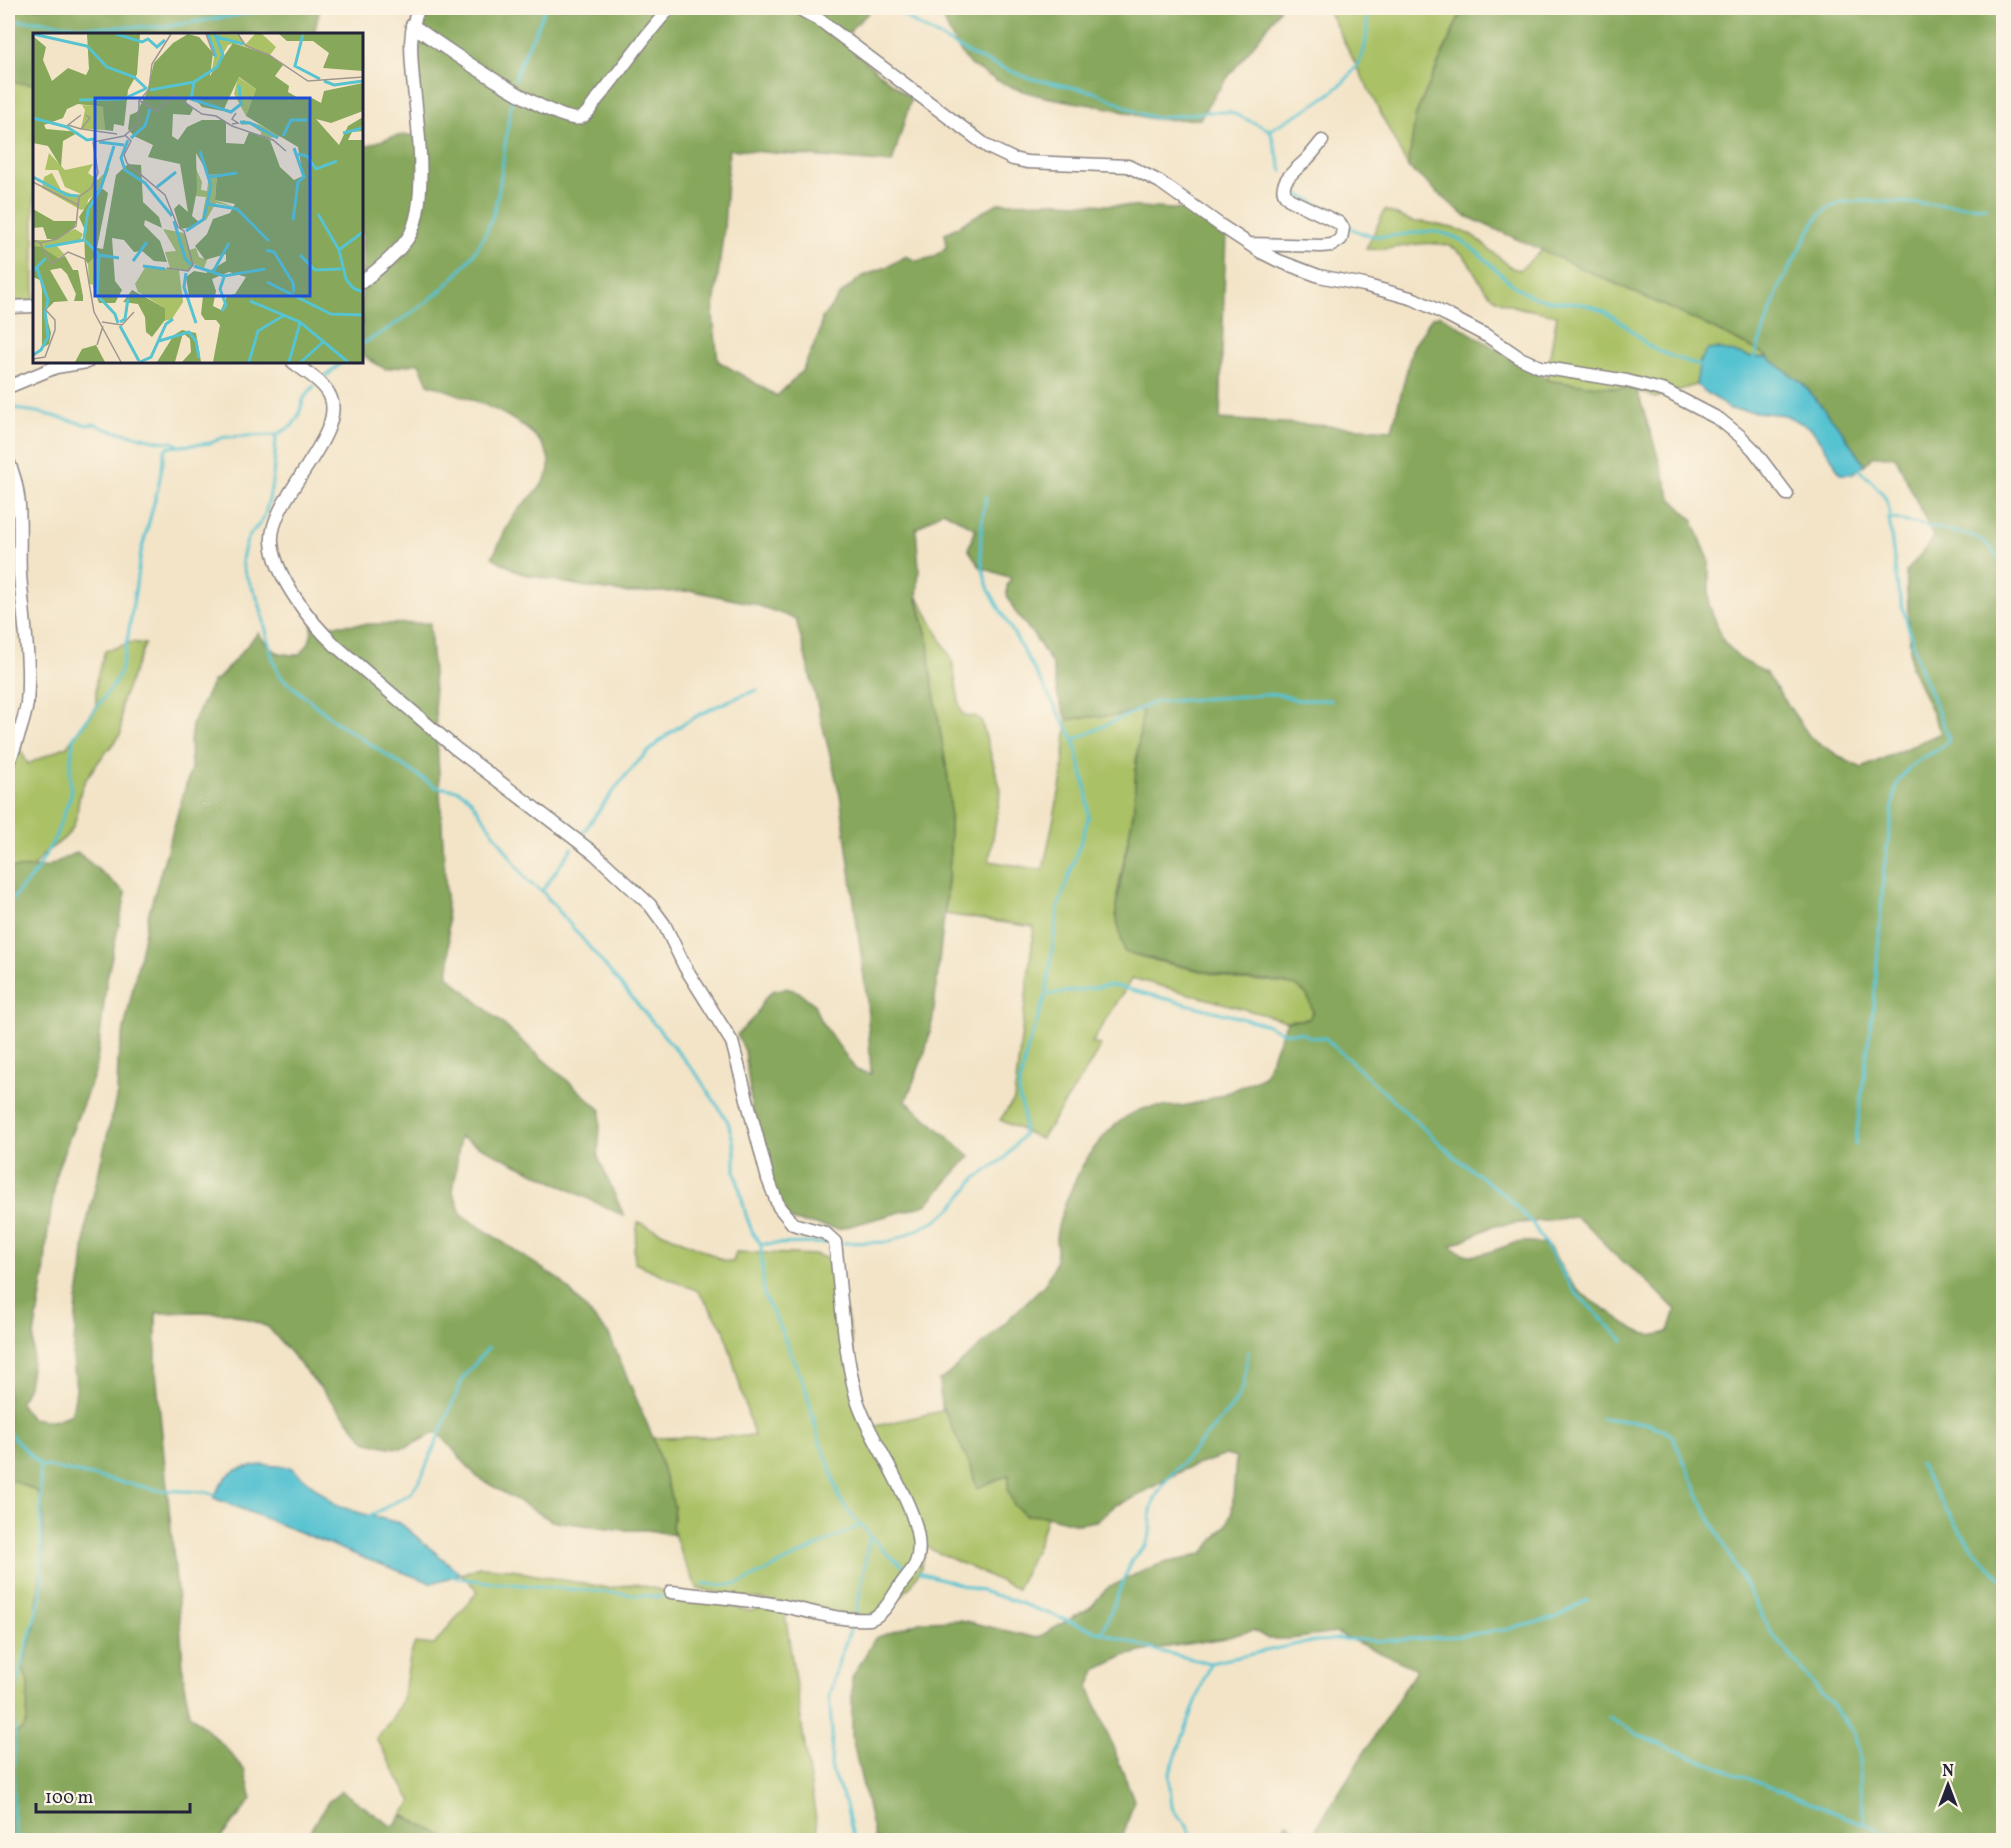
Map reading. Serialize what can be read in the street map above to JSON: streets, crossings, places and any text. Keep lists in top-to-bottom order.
{
  "scale_bar": "100 m",
  "north": "top"
}
